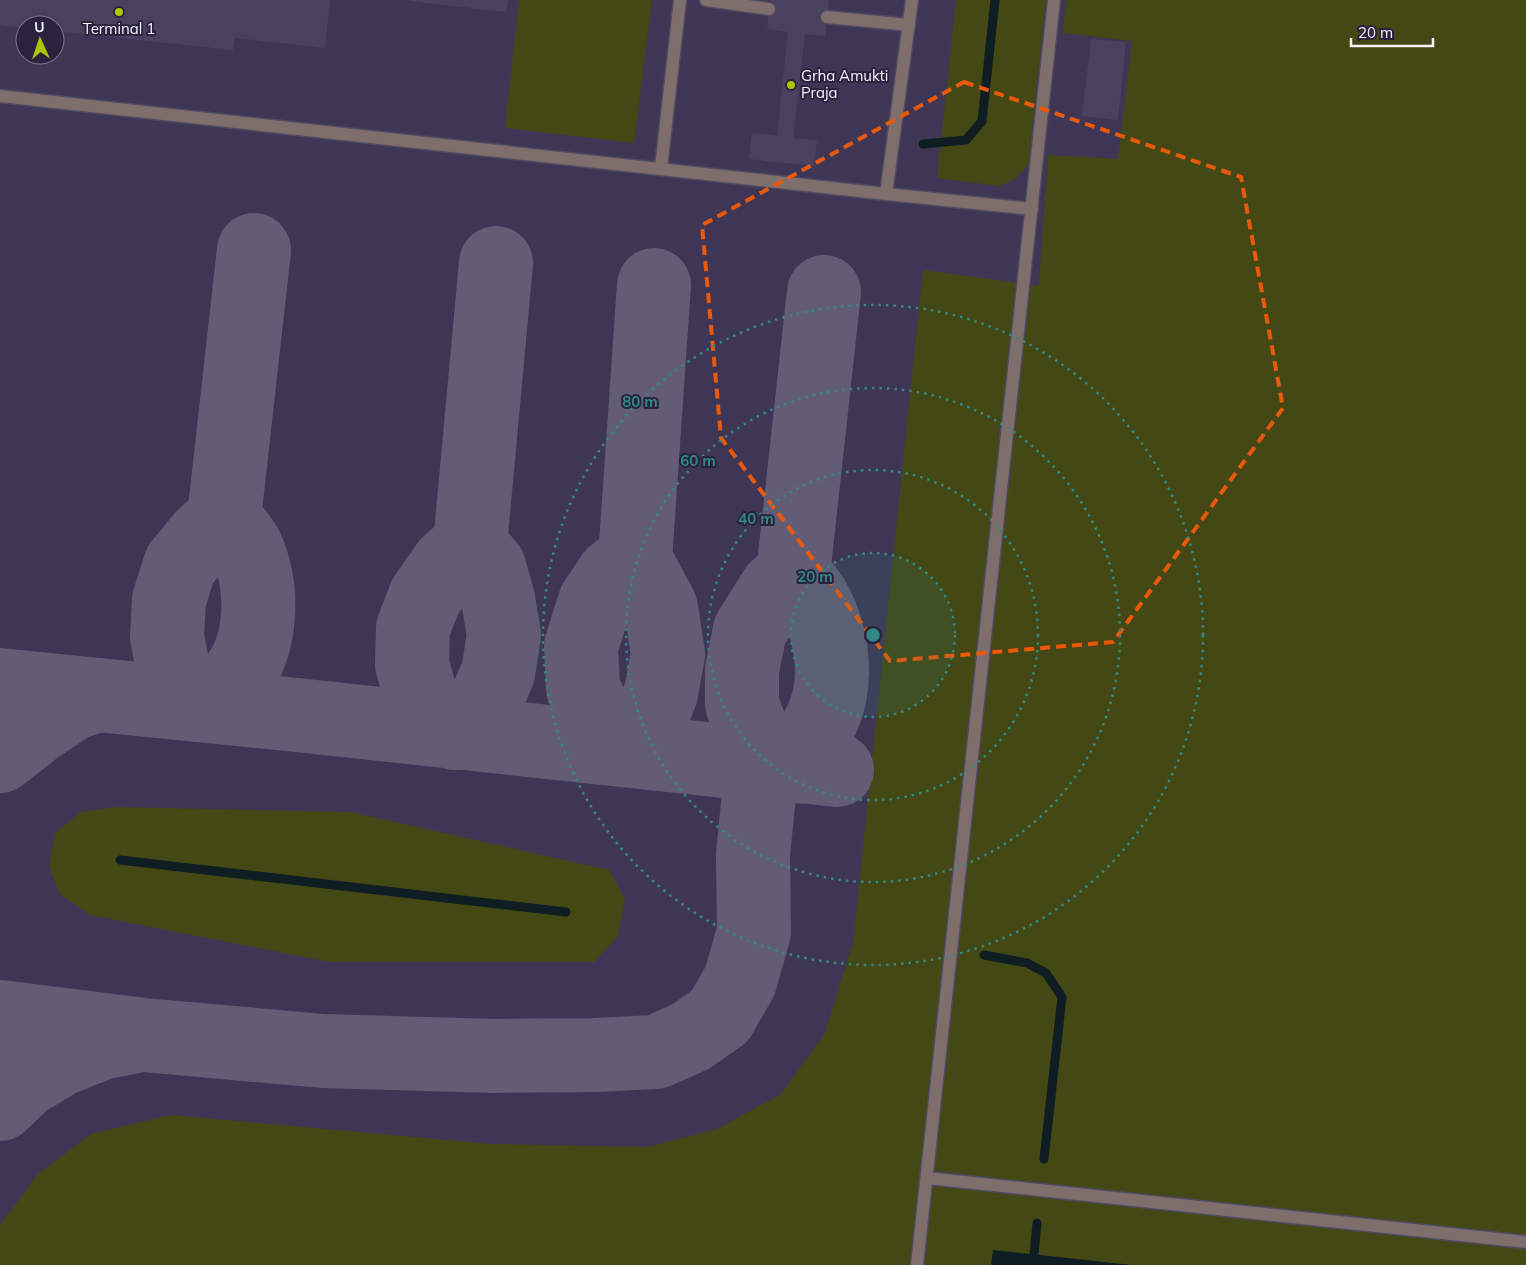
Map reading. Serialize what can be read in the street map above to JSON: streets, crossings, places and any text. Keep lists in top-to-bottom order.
{
  "places": ["Terminal 1", "Grha Amukti Praja"],
  "scale_bar": "20 m",
  "north": "top",
  "rings": [
    "80 m",
    "60 m",
    "40 m",
    "20 m"
  ]
}
